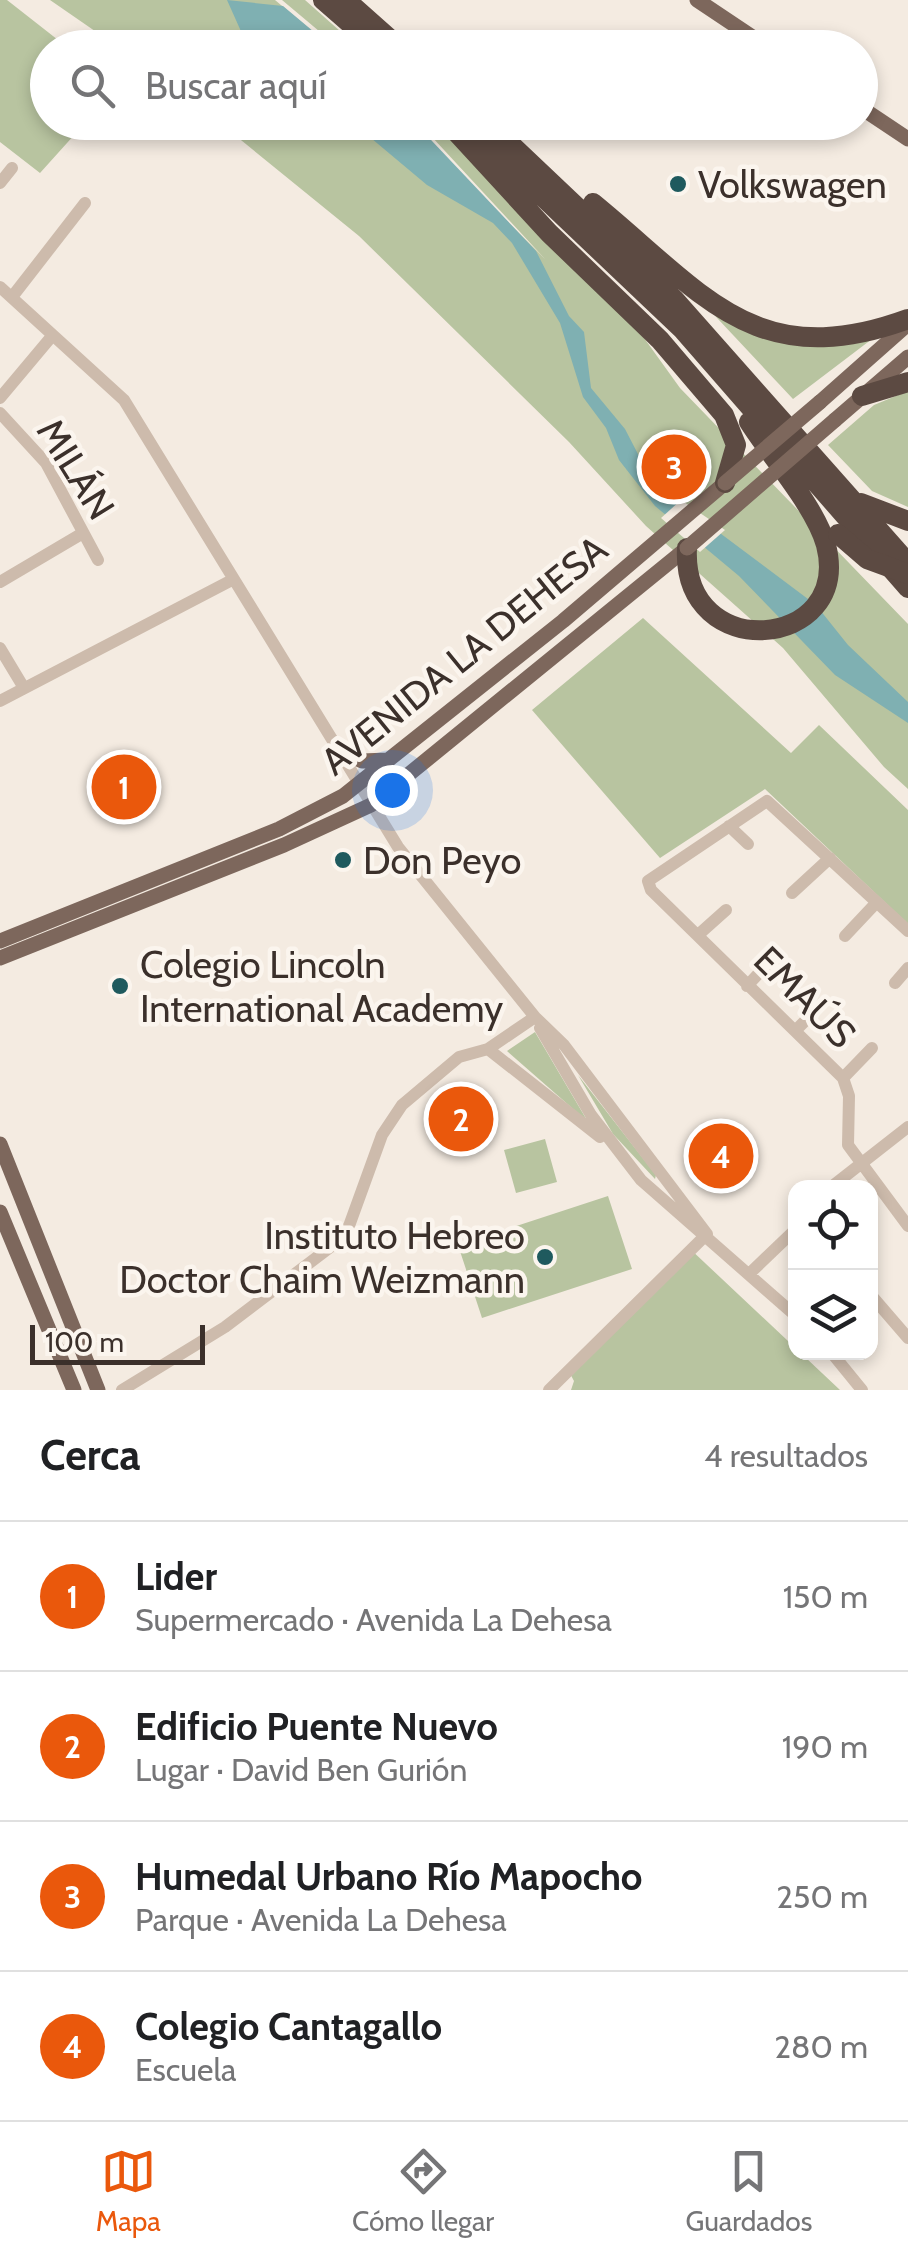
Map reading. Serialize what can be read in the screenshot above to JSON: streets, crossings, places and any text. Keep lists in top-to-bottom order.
{
  "streets": {
    "main road": ["AVENIDA LA DEHESA"],
    "street": ["MILÁN", "EMAÚS"]
  },
  "places": [
    "Volkswagen",
    "Don Peyo",
    "Colegio Lincoln International Academy",
    "Instituto Hebreo Doctor Chaim Weizmann"
  ],
  "scale_bar": "100 m",
  "page": {
    "search": "Buscar aquí",
    "pins": [
      "3",
      "1",
      "2",
      "4"
    ],
    "scale": "100 m",
    "heading": ["Cerca", "4 resultados"],
    "list": [
      {
        "mark": "1",
        "name": "Lider",
        "note": "Supermercado · Avenida La Dehesa",
        "value": "150 m"
      },
      {
        "mark": "2",
        "name": "Edificio Puente Nuevo",
        "note": "Lugar · David Ben Gurión",
        "value": "190 m"
      },
      {
        "mark": "3",
        "name": "Humedal Urbano Río Mapocho",
        "note": "Parque · Avenida La Dehesa",
        "value": "250 m"
      },
      {
        "mark": "4",
        "name": "Colegio Cantagallo",
        "note": "Escuela",
        "value": "280 m"
      }
    ],
    "nav": ["Mapa", "Cómo llegar", "Guardados"]
  }
}
